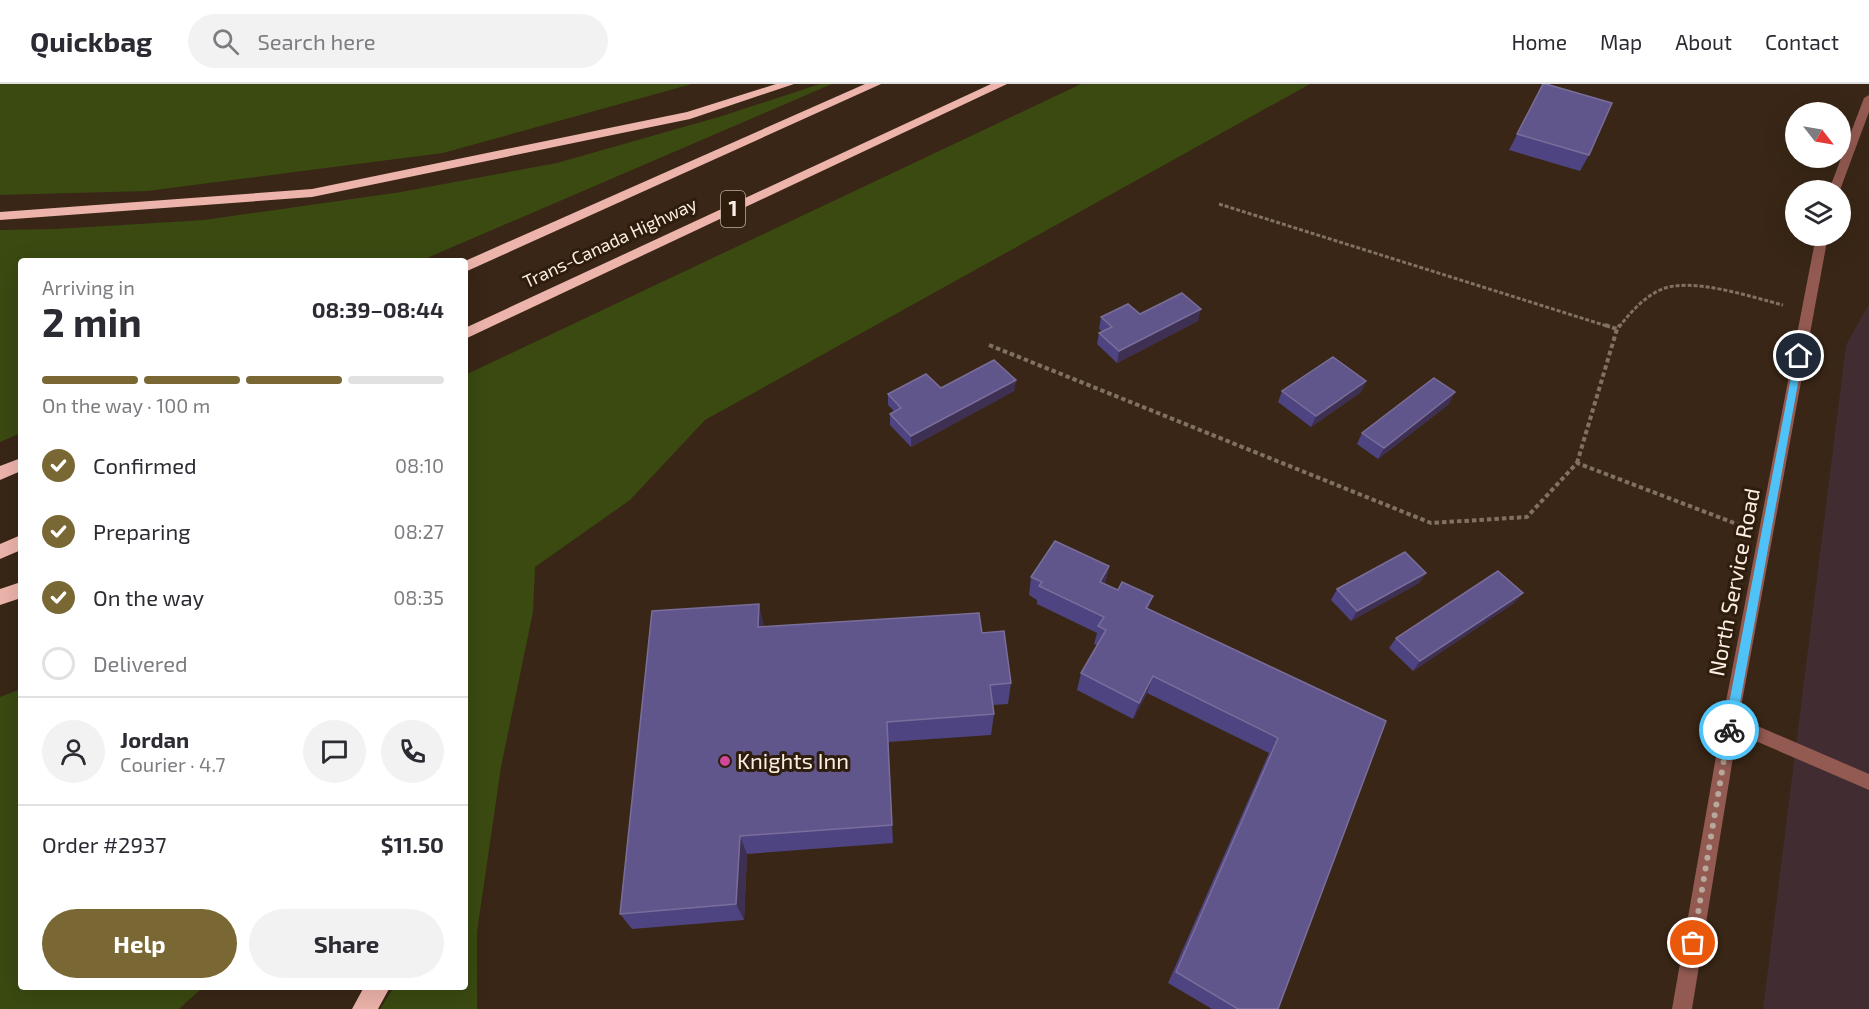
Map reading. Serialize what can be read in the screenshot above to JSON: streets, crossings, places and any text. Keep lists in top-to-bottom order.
{
  "streets": {
    "highway": ["1", "Trans-Canada Highway"],
    "street": ["North Service Road"]
  },
  "places": ["Knights Inn"],
  "north": "bottom right",
  "page": {
    "header": "Quickbag",
    "search": "Search here",
    "nav": [
      "Home",
      "Map",
      "About",
      "Contact"
    ],
    "heading": ["2 min", "Arriving in", "08:39–08:44"],
    "panel": [
      "Jordan",
      "Courier · 4.7",
      "Order #2937",
      "$11.50"
    ],
    "bar": "On the way · 100 m",
    "list": [
      ["Confirmed", "08:10"],
      ["Preparing", "08:27"],
      ["On the way", "08:35"],
      "Delivered"
    ],
    "buttons": ["Help", "Share"]
  }
}
